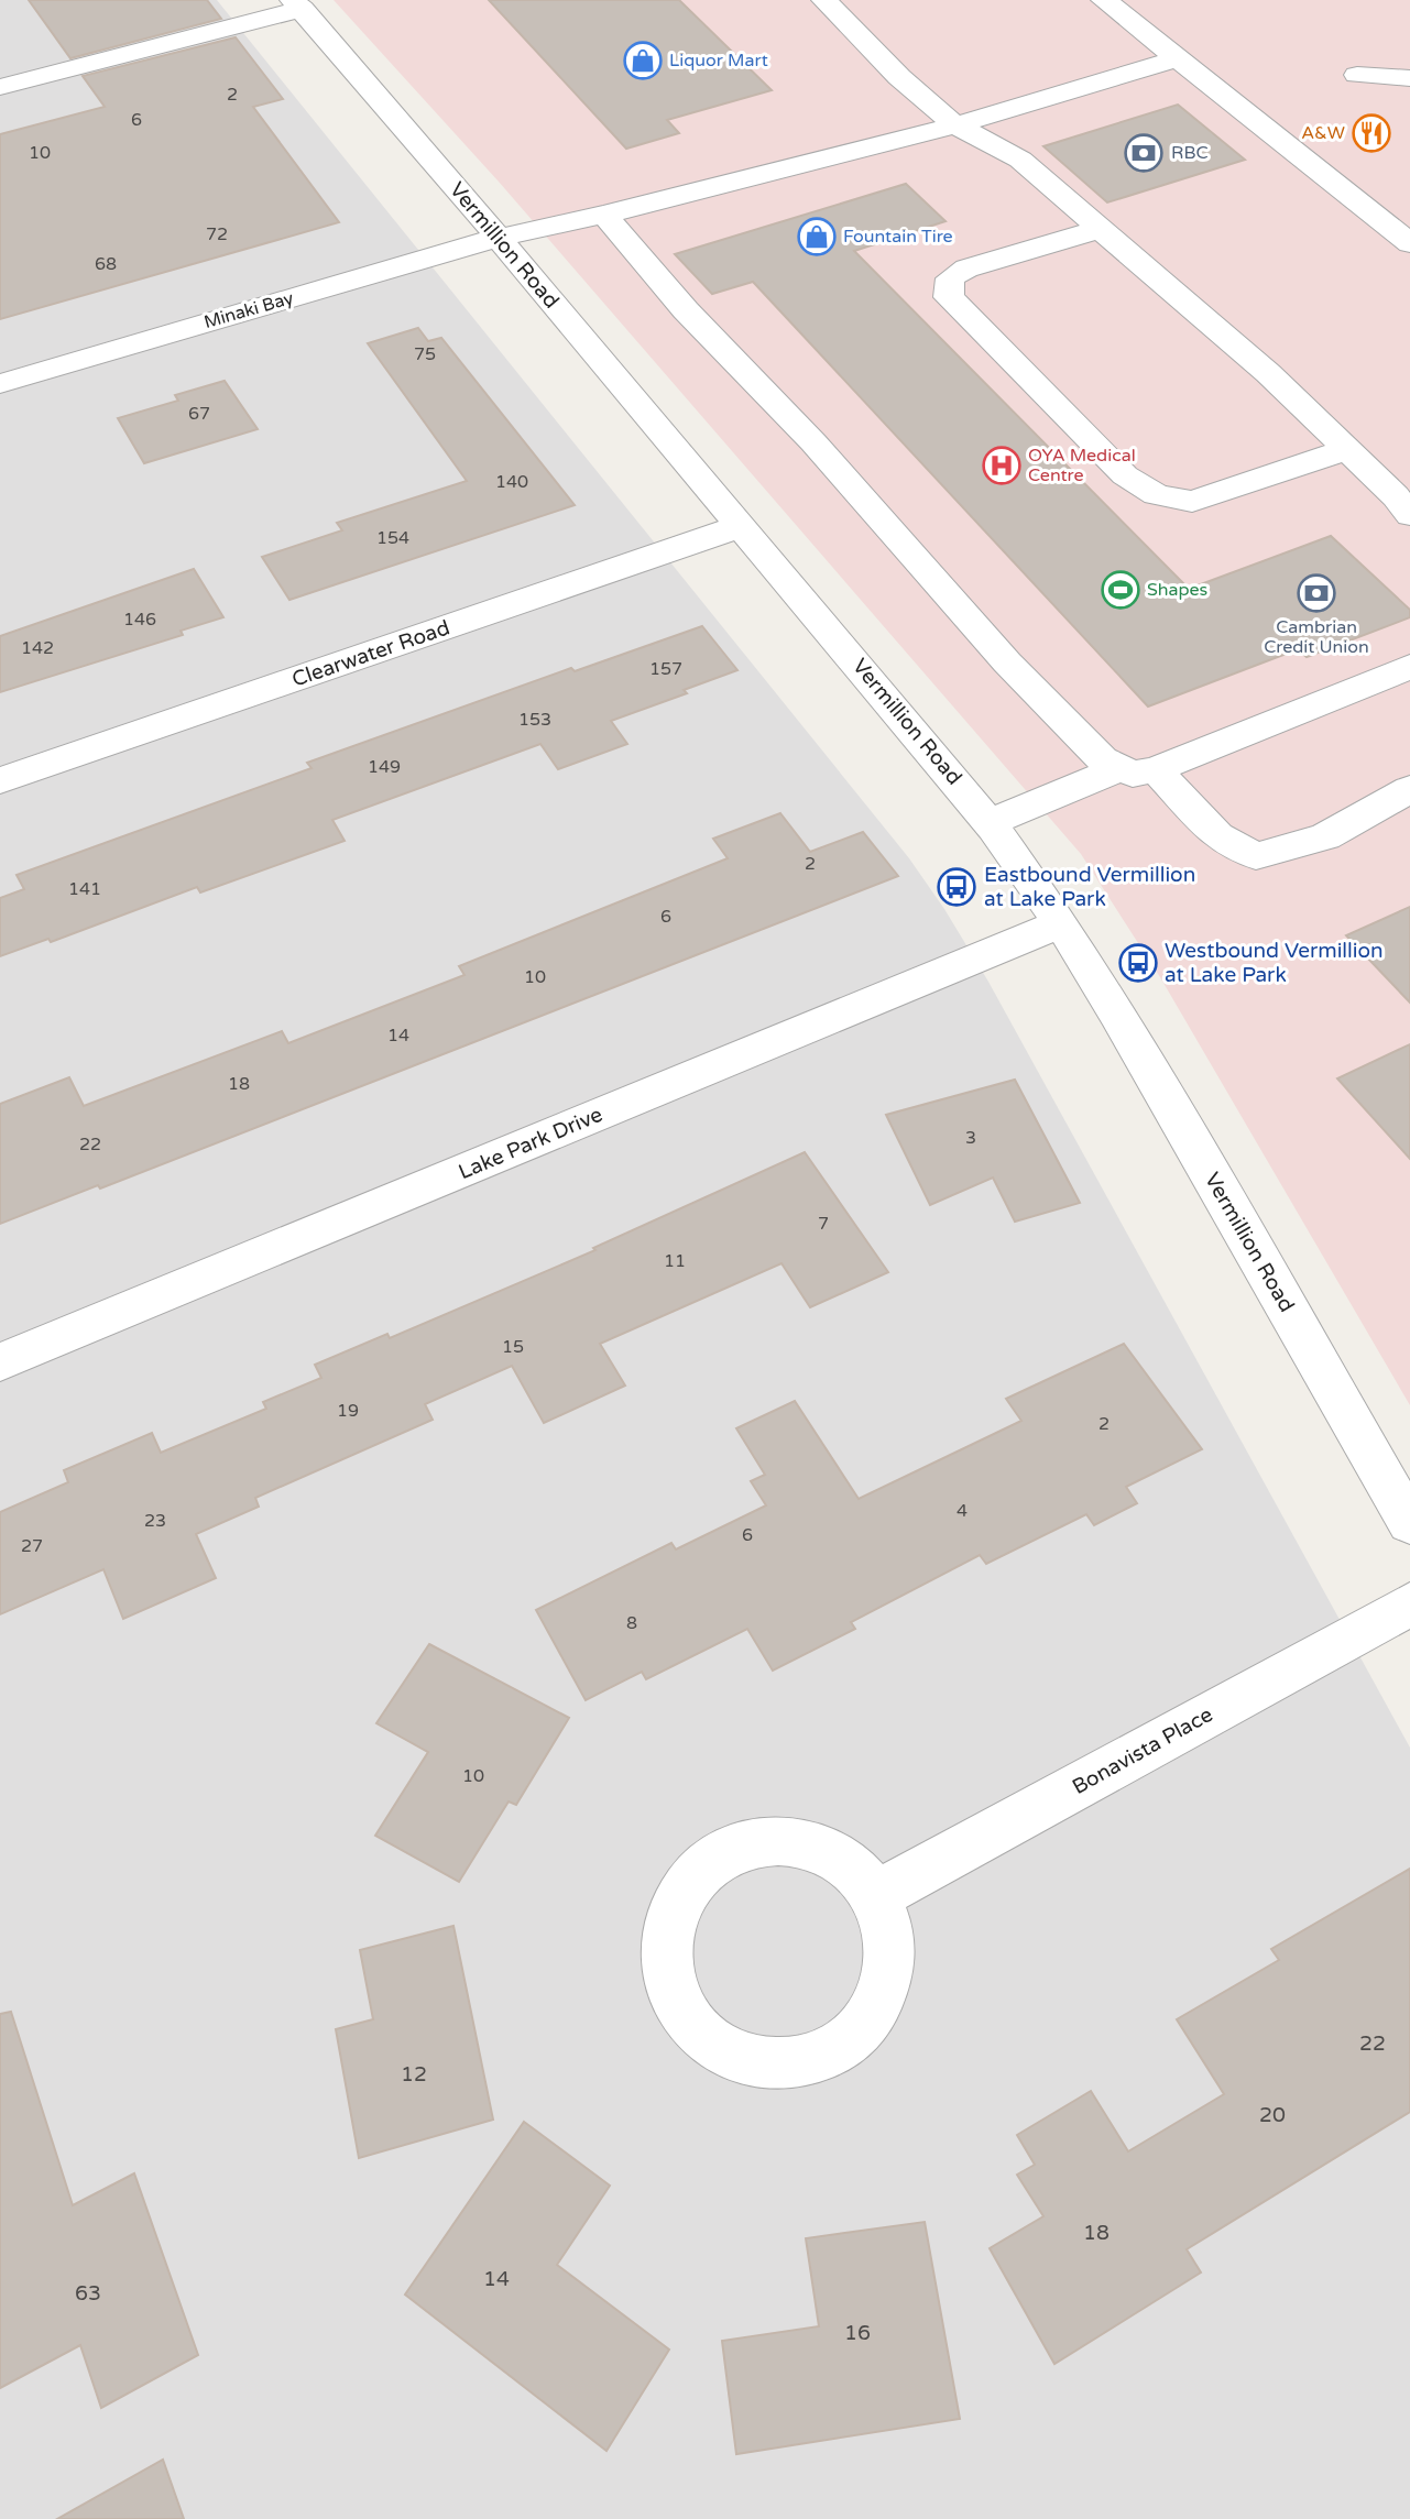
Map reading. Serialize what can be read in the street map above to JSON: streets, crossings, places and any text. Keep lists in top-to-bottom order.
{
  "streets": {
    "street": [
      "Vermillion Road",
      "Minaki Bay",
      "Clearwater Road",
      "Lake Park Drive",
      "Bonavista Place"
    ]
  },
  "crossings": [
    ["Vermillion Road", "Minaki Bay"],
    ["Vermillion Road", "Clearwater Road"],
    ["Vermillion Road", "Lake Park Drive"]
  ],
  "places": {
    "shop": ["Liquor Mart", "Fountain Tire"],
    "restaurant": ["A&W"],
    "bank": ["RBC", "Cambrian Credit Union"],
    "hospital": ["OYA Medical Centre"],
    "sports": ["Shapes"],
    "bus stop": ["Eastbound Vermillion at Lake Park", "Westbound Vermillion at Lake Park"]
  },
  "house_numbers": [
    "2",
    "6",
    "10",
    "72",
    "68",
    "75",
    "67",
    "140",
    "154",
    "146",
    "142",
    "157",
    "153",
    "149",
    "2",
    "141",
    "6",
    "10",
    "14",
    "18",
    "3",
    "22",
    "7",
    "11",
    "15",
    "19",
    "2",
    "4",
    "23",
    "6",
    "27",
    "8",
    "10",
    "22",
    "12",
    "20",
    "18",
    "14",
    "63",
    "16"
  ]
}
